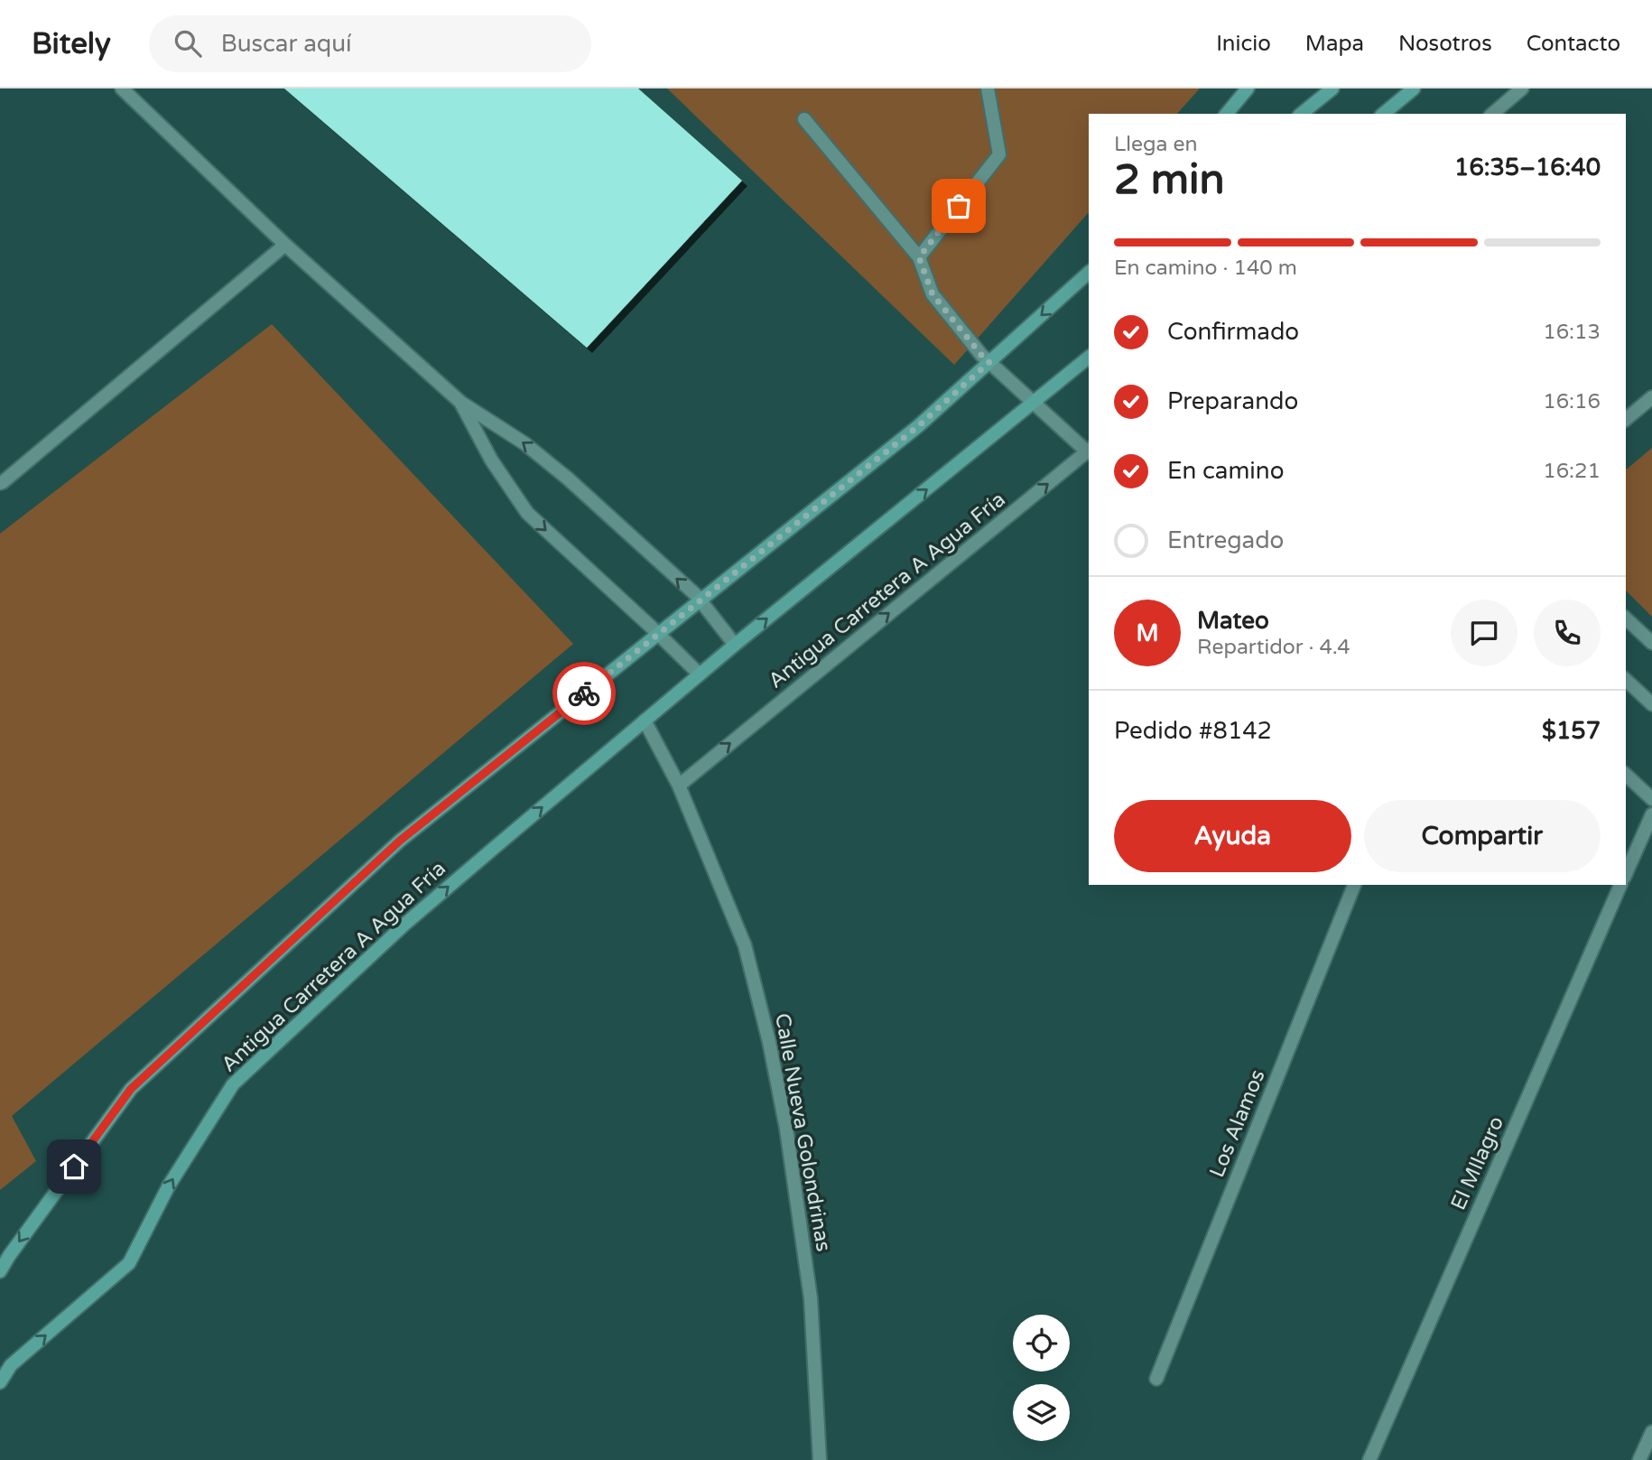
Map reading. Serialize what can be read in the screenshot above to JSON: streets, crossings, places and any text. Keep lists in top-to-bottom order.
{
  "streets": {
    "street": [
      "Antigua Carretera A Agua Fría",
      "Los Alamos",
      "Calle Nueva Golondrinas",
      "El MIlagro"
    ]
  },
  "crossings": [
    ["Antigua Carretera A Agua Fría", "Calle Nueva Golondrinas"]
  ],
  "page": {
    "header": "Bitely",
    "search": "Buscar aquí",
    "nav": [
      "Inicio",
      "Mapa",
      "Nosotros",
      "Contacto"
    ],
    "heading": ["2 min", "Llega en", "16:35–16:40"],
    "panel": [
      "Mateo",
      "Repartidor · 4.4",
      "Pedido #8142",
      "$157"
    ],
    "bar": "En camino · 140 m",
    "list": [
      ["Confirmado", "16:13"],
      ["Preparando", "16:16"],
      ["En camino", "16:21"],
      "Entregado"
    ],
    "round": "M",
    "buttons": ["Ayuda", "Compartir"]
  }
}
